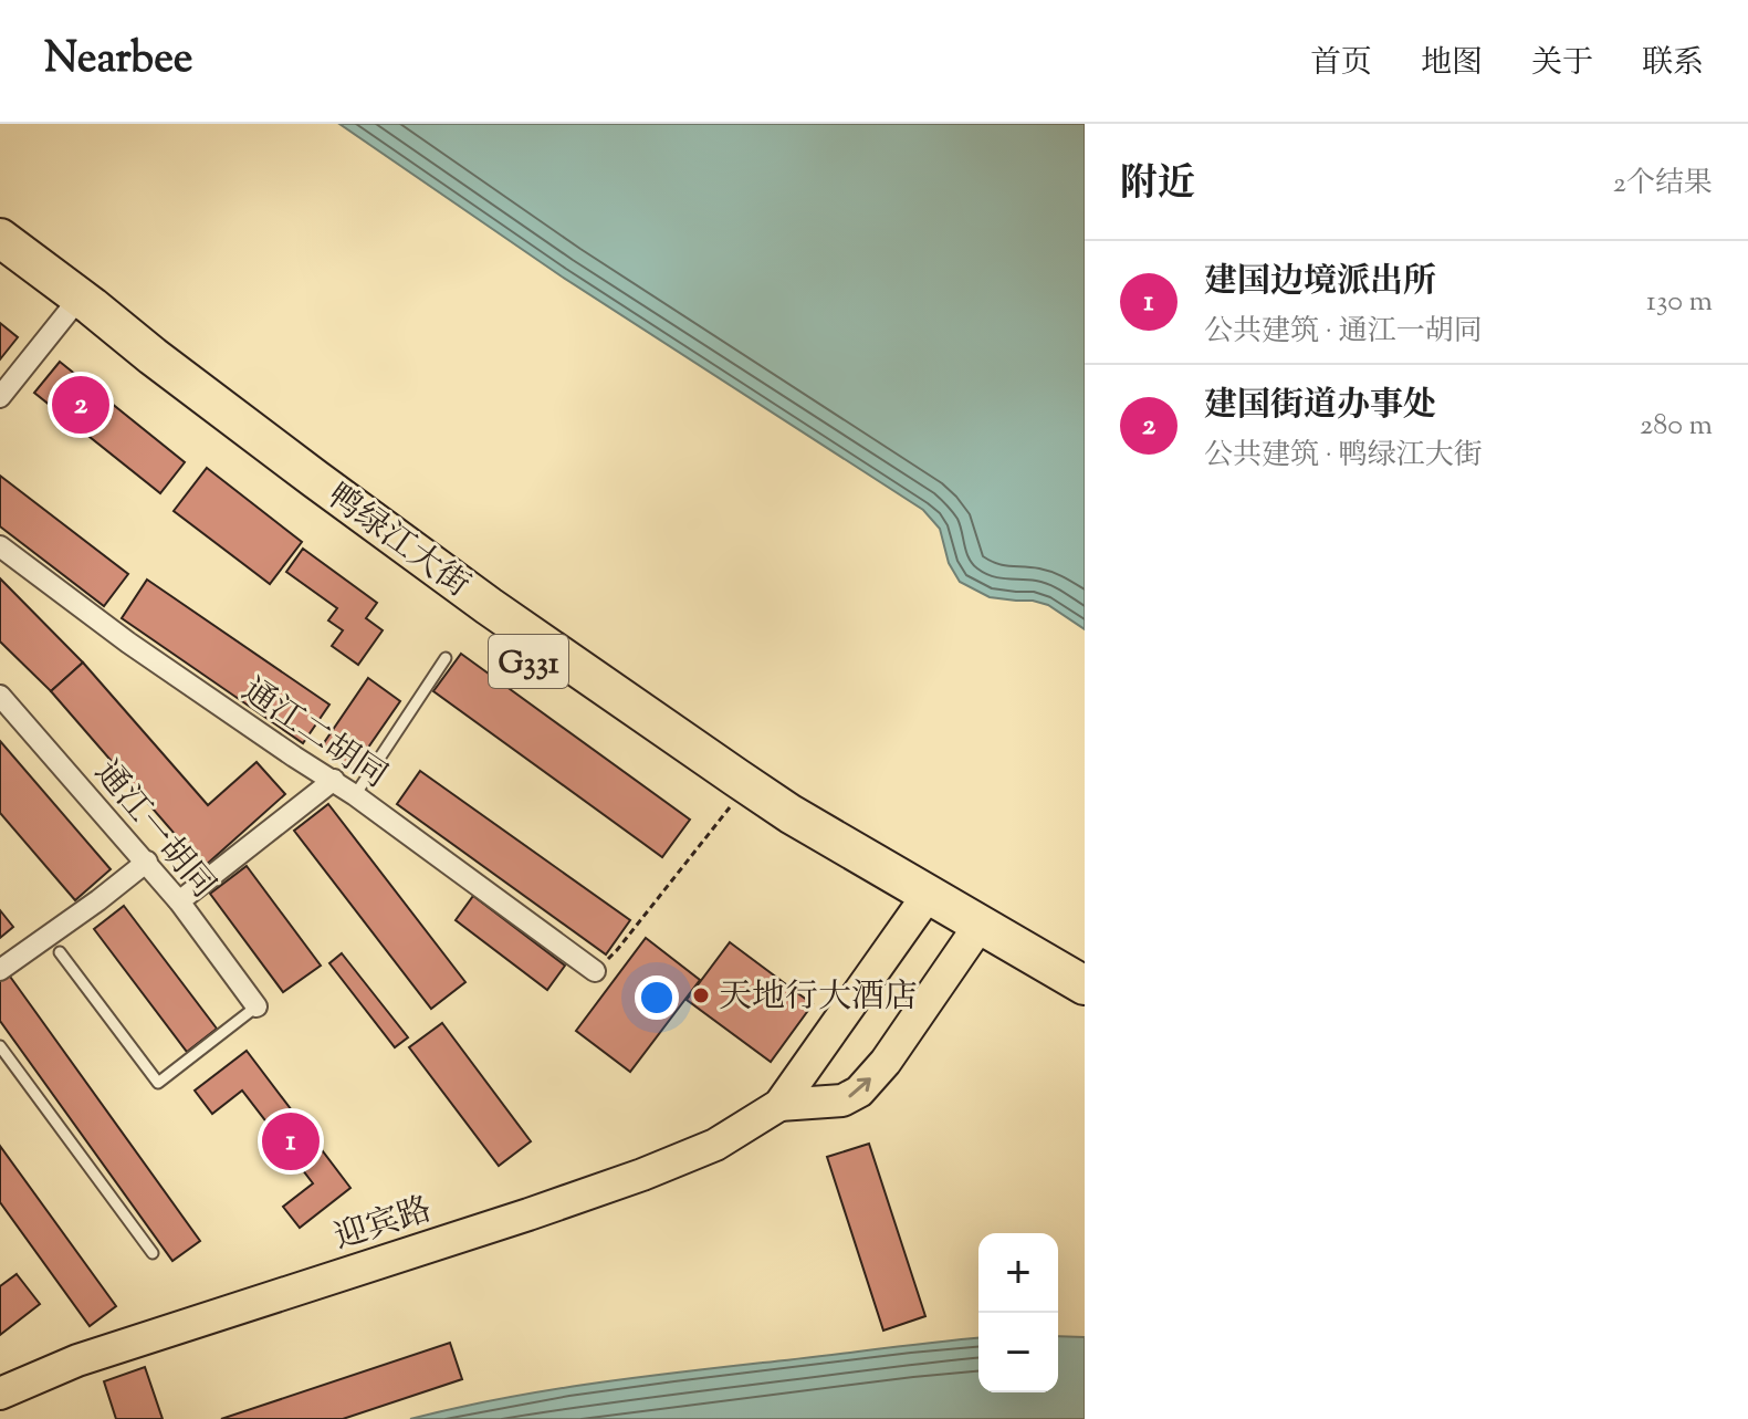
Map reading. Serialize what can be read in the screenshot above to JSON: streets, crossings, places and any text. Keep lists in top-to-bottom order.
{
  "streets": {
    "highway": ["鸭绿江大街", "G331"],
    "main road": ["迎宾路"],
    "street": ["通江二胡同", "通江一胡同"]
  },
  "crossings": [
    ["鸭绿江大街", "迎宾路"]
  ],
  "places": ["天地行大酒店"],
  "page": {
    "header": "Nearbee",
    "nav": [
      "首页",
      "地图",
      "关于",
      "联系"
    ],
    "heading": ["附近", "2个结果"],
    "list": [
      {
        "mark": "1",
        "name": "建国边境派出所",
        "note": "公共建筑 · 通江一胡同",
        "value": "130 m"
      },
      {
        "mark": "2",
        "name": "建国街道办事处",
        "note": "公共建筑 · 鸭绿江大街",
        "value": "280 m"
      }
    ],
    "pins": ["2", "1"],
    "map_buttons": ["+", "−"]
  }
}
